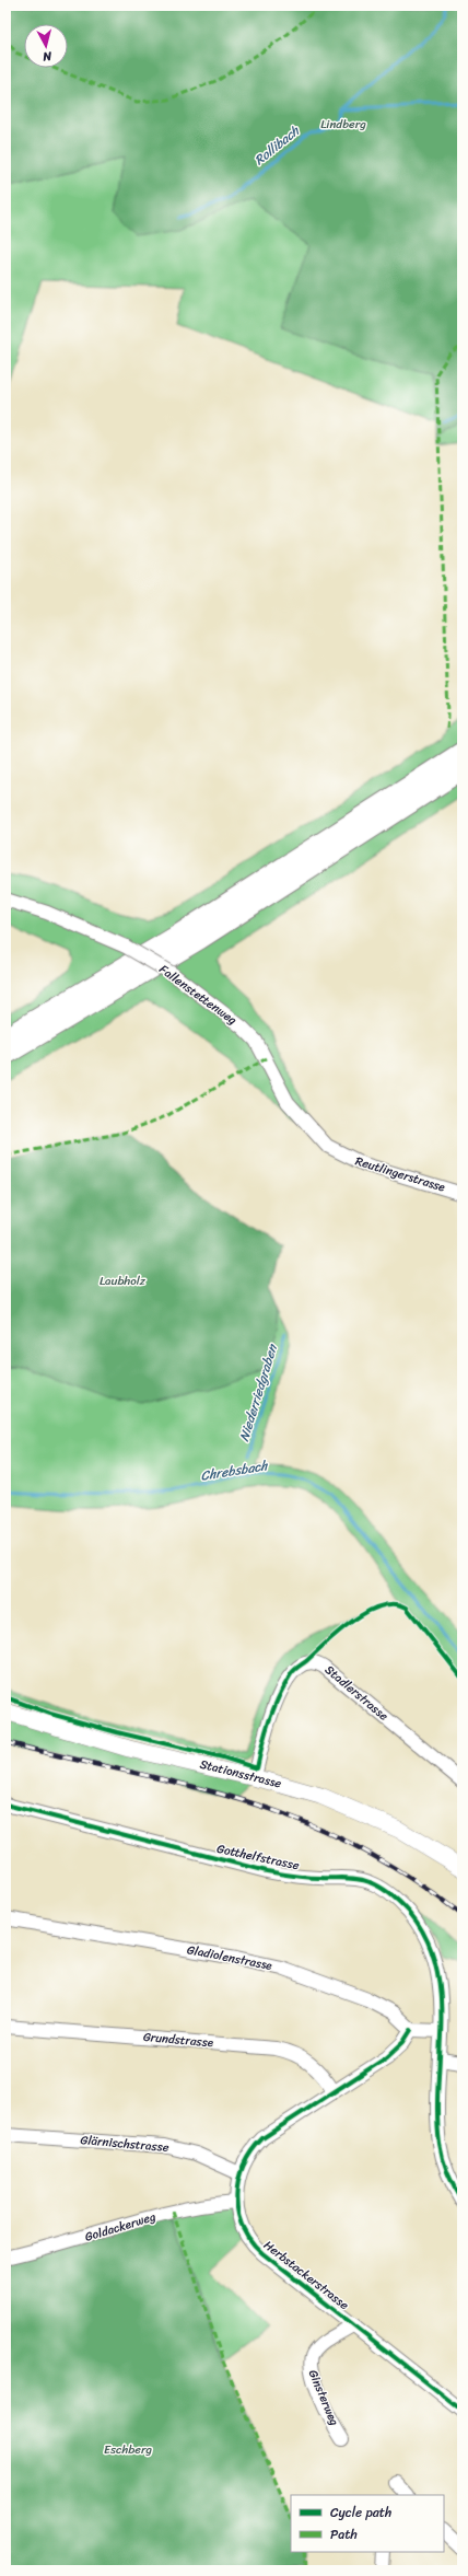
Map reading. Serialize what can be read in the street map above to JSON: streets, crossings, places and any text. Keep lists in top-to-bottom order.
{
  "streets": {
    "main road": ["Stationsstrasse"],
    "street": [
      "Fallenstettenweg",
      "Reutlingerstrasse",
      "Stadlerstrasse",
      "Gotthelfstrasse",
      "Gladiolenstrasse",
      "Grundstrasse",
      "Glärnischstrasse",
      "Goldackerweg",
      "Herbstackerstrasse",
      "Ginsterweg"
    ]
  },
  "crossings": [
    ["Fallenstettenweg", "Reutlingerstrasse"],
    ["Stadlerstrasse", "Stationsstrasse"],
    ["Gladiolenstrasse", "Herbstackerstrasse"],
    ["Grundstrasse", "Herbstackerstrasse"],
    ["Glärnischstrasse", "Herbstackerstrasse"],
    ["Goldackerweg", "Herbstackerstrasse"],
    ["Herbstackerstrasse", "Ginsterweg"]
  ],
  "water": ["Rollibach", "Niederriedgraben", "Chrebsbach"],
  "parks": ["Lindberg", "Laubholz", "Eschberg"],
  "legend": ["Cycle path", "Path"],
  "north": "bottom"
}
